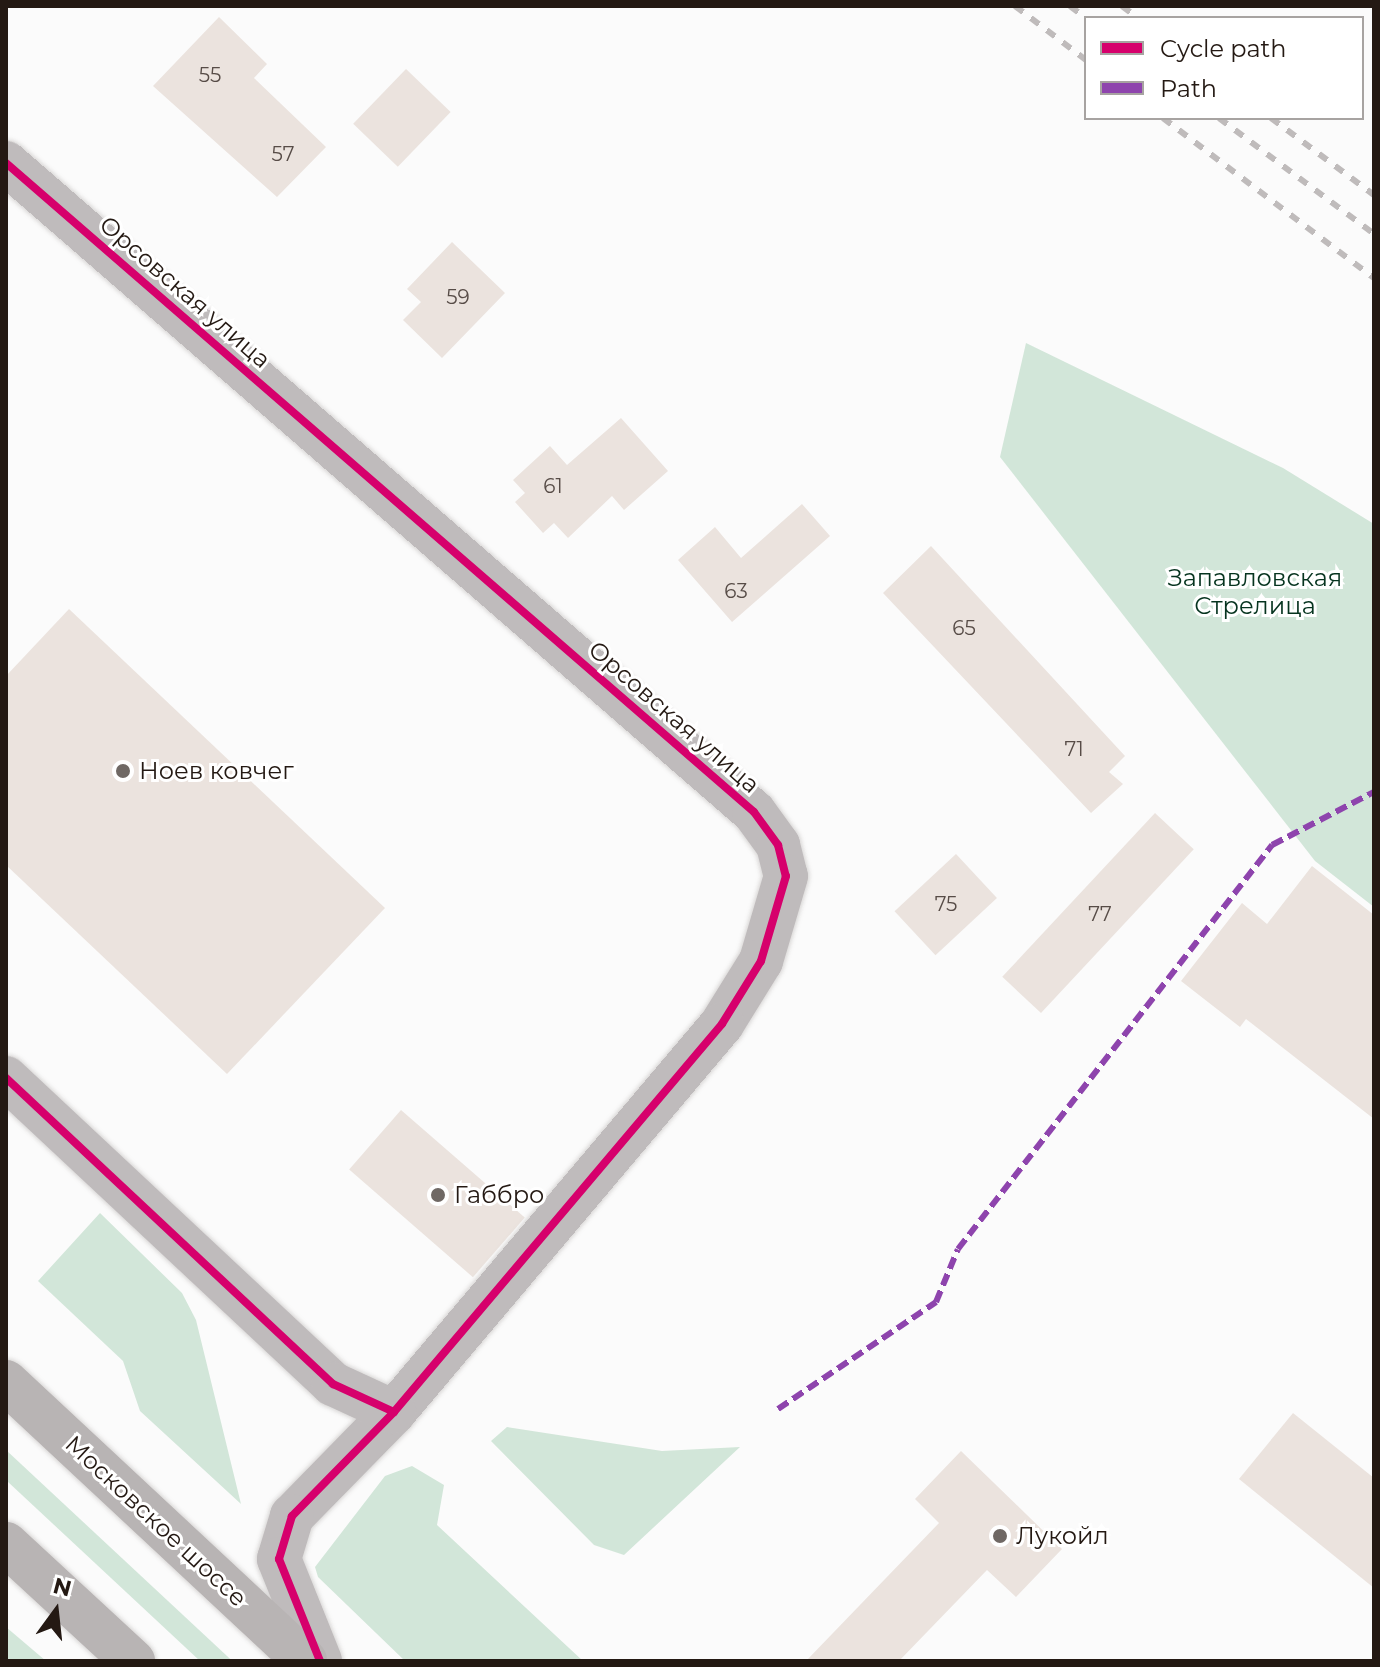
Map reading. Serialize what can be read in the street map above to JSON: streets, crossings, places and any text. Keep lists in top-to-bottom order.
{
  "streets": {
    "main road": ["Московское шоссе"],
    "street": ["Орсовская улица"]
  },
  "parks": ["Запавловская Стрелица"],
  "places": ["Ноев ковчег", "Габбро", "Лукойл"],
  "house_numbers": [
    "55",
    "57",
    "59",
    "61",
    "63",
    "65",
    "71",
    "75",
    "77"
  ],
  "legend": ["Cycle path", "Path"],
  "north": "top"
}
